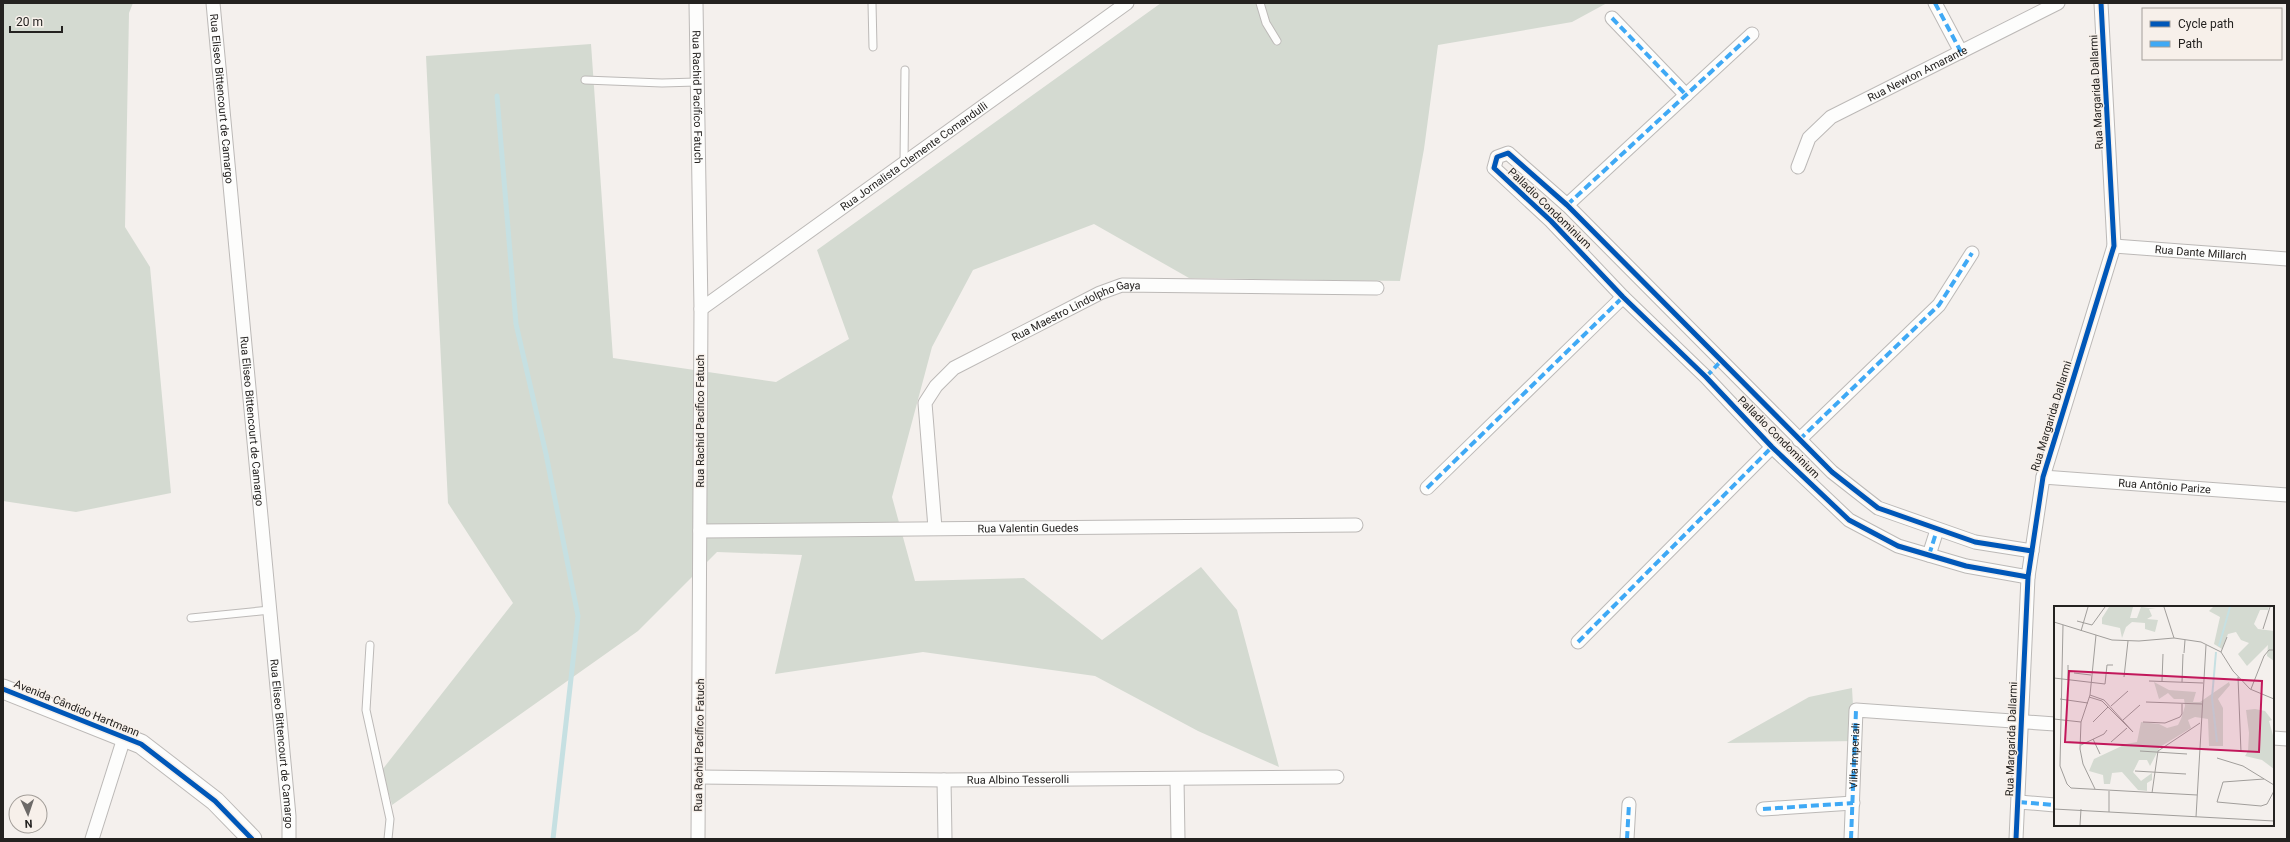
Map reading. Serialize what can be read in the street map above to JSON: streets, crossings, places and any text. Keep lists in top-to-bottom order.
{
  "streets": {
    "main road": ["Avenida Cândido Hartmann"],
    "street": [
      "Rua Newton Amarante",
      "Rua Margarida Dallarmi",
      "Rua Rachid Pacífico Fatuch",
      "Rua Eliseo Bittencourt de Camargo",
      "Rua Jornalista Clemente Comandulli",
      "Palladio Condominium",
      "Rua Dante Millarch",
      "Rua Maestro Lindolpho Gaya",
      "Rua Antônio Parize",
      "Rua Valentin Guedes",
      "Villa Imperiali",
      "Rua Albino Tesserolli"
    ]
  },
  "crossings": [
    ["Rua Margarida Dallarmi", "Palladio Condominium"],
    ["Rua Margarida Dallarmi", "Rua Dante Millarch"],
    ["Rua Margarida Dallarmi", "Rua Antônio Parize"],
    ["Rua Margarida Dallarmi", "Villa Imperiali"],
    ["Rua Rachid Pacífico Fatuch", "Rua Jornalista Clemente Comandulli"],
    ["Rua Rachid Pacífico Fatuch", "Rua Valentin Guedes"],
    ["Rua Rachid Pacífico Fatuch", "Rua Albino Tesserolli"],
    ["Rua Maestro Lindolpho Gaya", "Rua Valentin Guedes"]
  ],
  "legend": ["Cycle path", "Path"],
  "scale_bar": "20 m",
  "north": "bottom"
}
